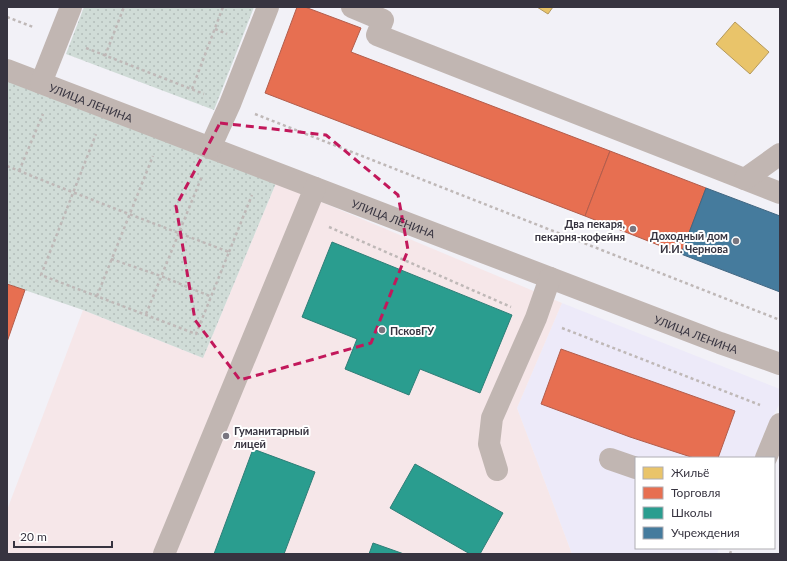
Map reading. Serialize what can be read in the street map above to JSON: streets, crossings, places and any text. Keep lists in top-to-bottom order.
{
  "streets": {
    "street": ["УЛИЦА ЛЕНИНА"]
  },
  "places": [
    "Два пекаря, пекарня-кофейня",
    "Доходный дом И.И. Чернова",
    "ПсковГУ",
    "Гуманитарный лицей"
  ],
  "legend": [
    "Жильё",
    "Торговля",
    "Школы",
    "Учреждения"
  ],
  "scale_bar": "20 m"
}
